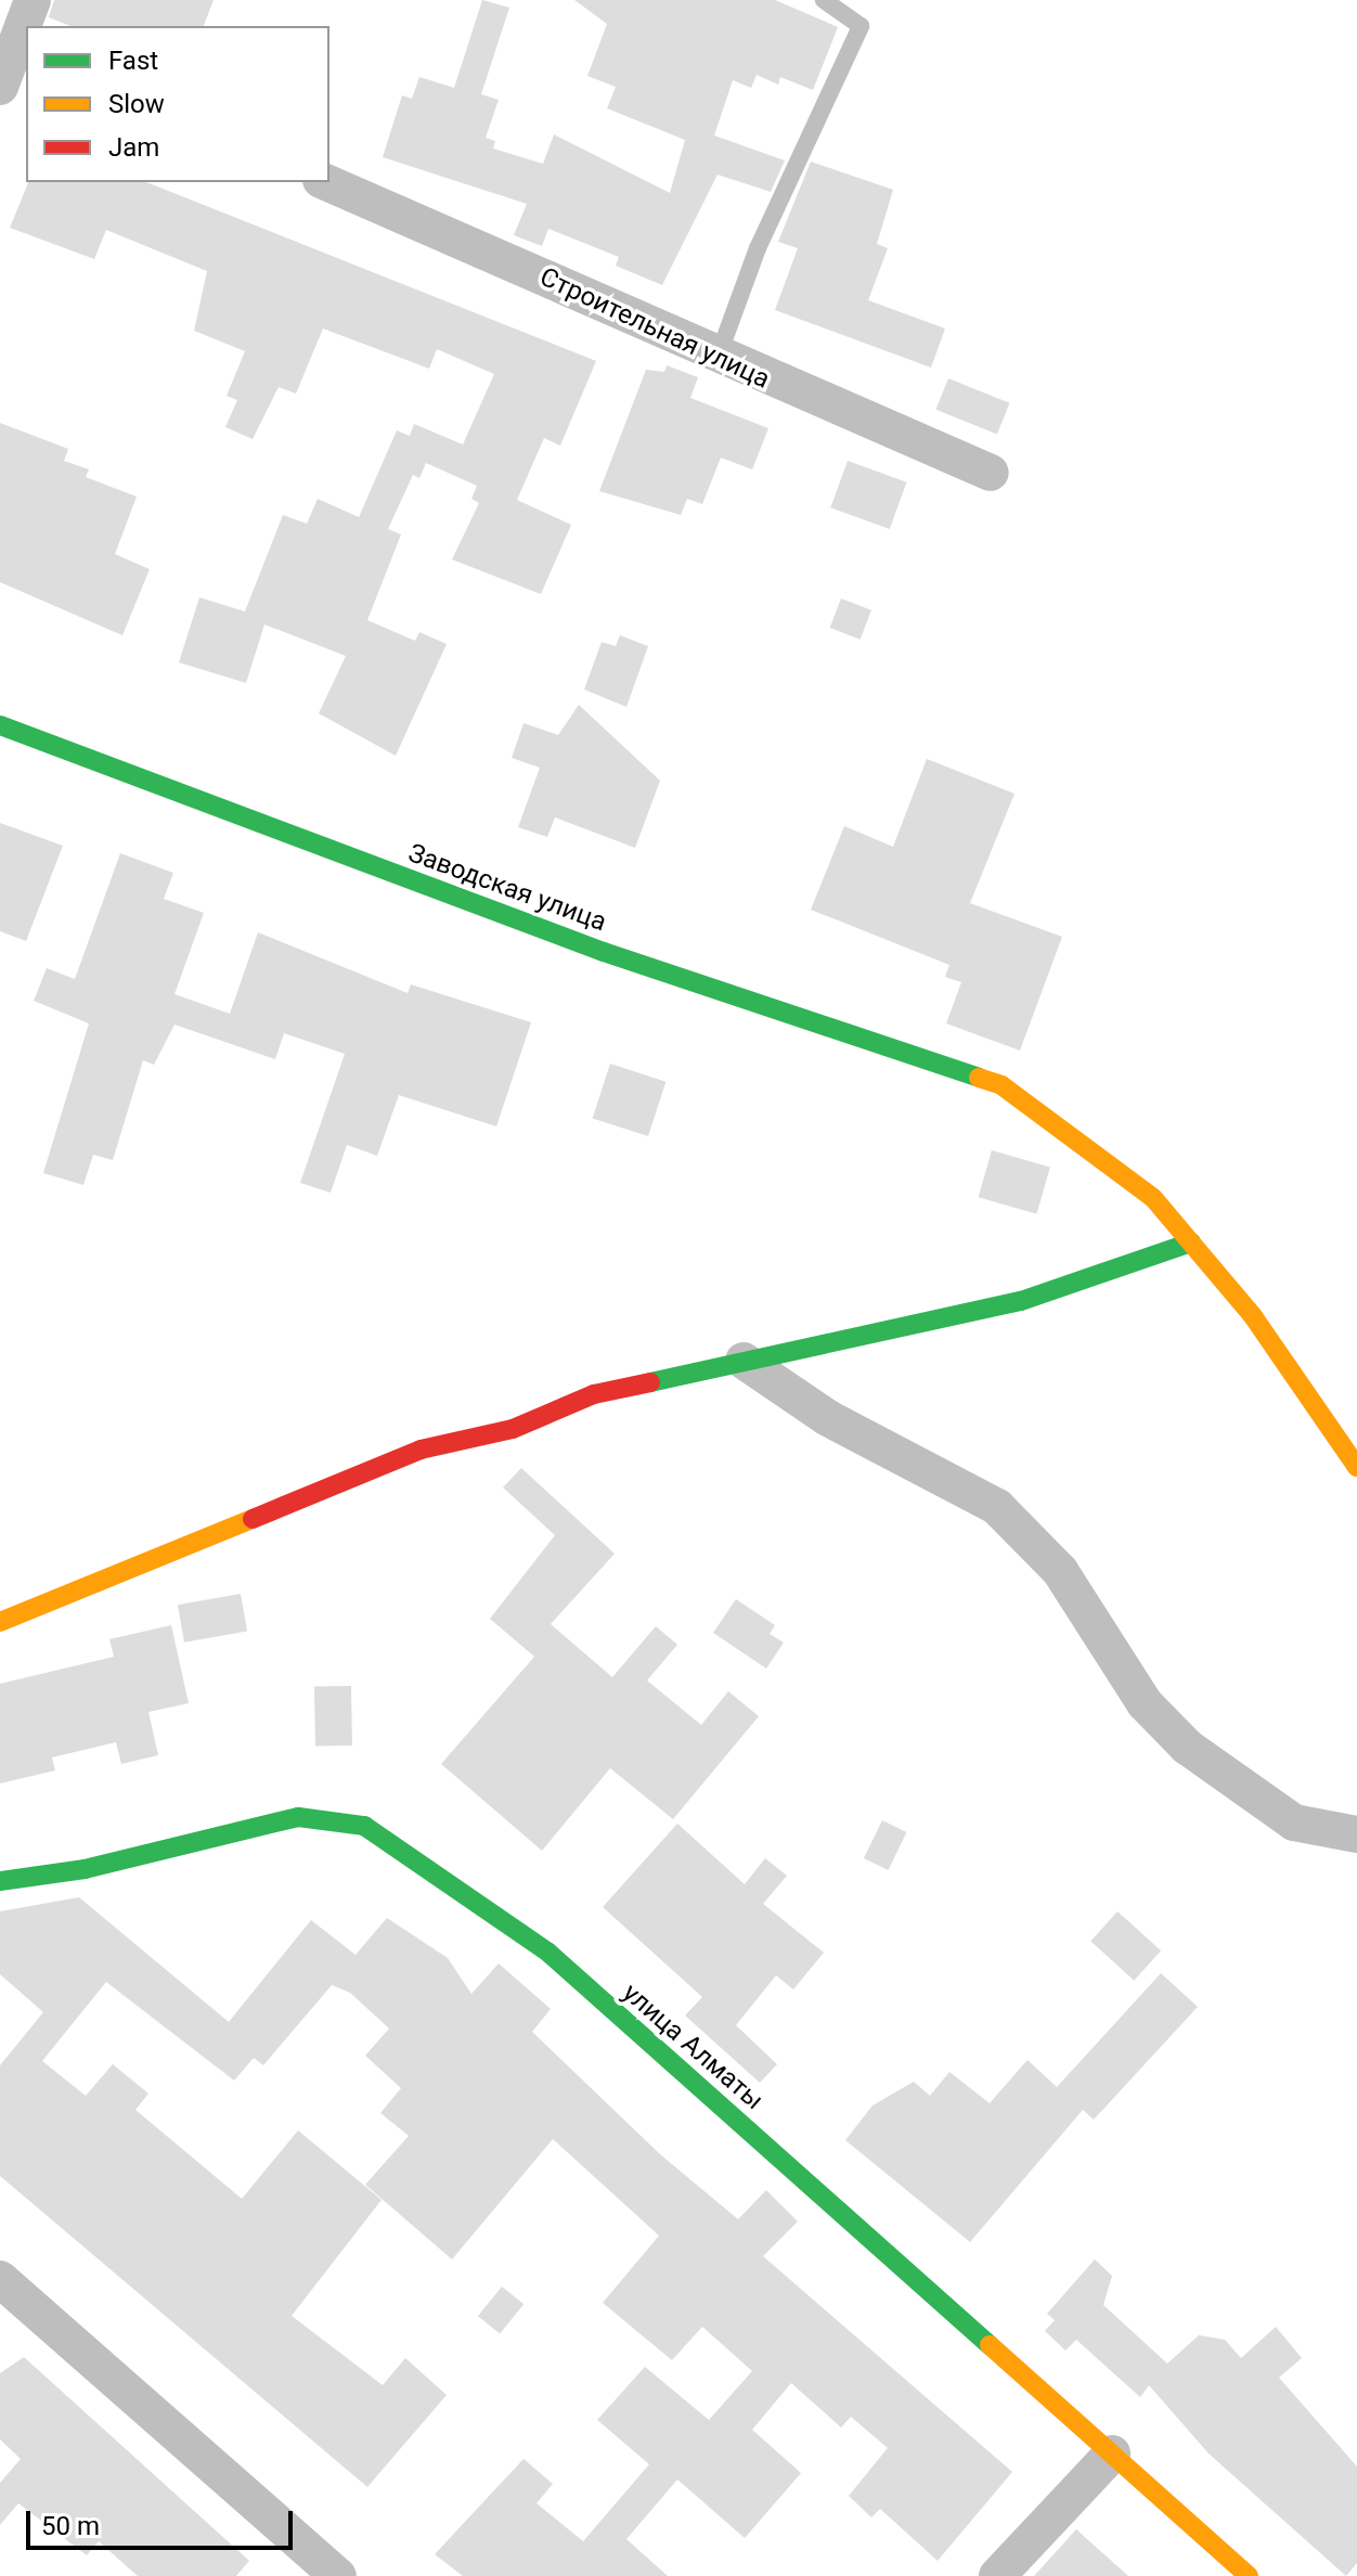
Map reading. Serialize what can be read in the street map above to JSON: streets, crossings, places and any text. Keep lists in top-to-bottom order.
{
  "streets": {
    "street": ["Строительная улица", "Заводская улица", "улица Алматы"]
  },
  "legend": ["Fast", "Slow", "Jam"],
  "scale_bar": "50 m"
}
